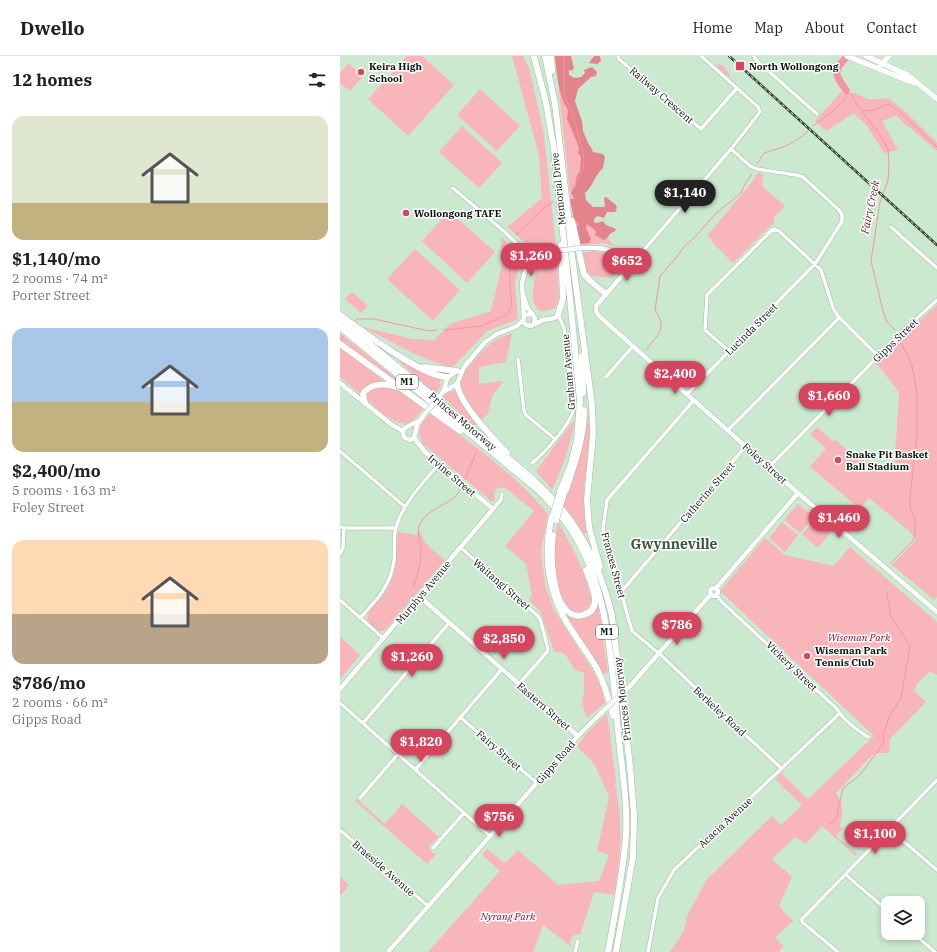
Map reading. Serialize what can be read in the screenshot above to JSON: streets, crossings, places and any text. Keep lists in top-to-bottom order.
{
  "streets": {
    "highway": ["Memorial Drive", "M1", "Princes Motorway"],
    "main road": [
      "Foley Street",
      "Irvine Street",
      "Murphys Avenue",
      "Eastern Street",
      "Gipps Road"
    ],
    "street": [
      "Railway Crescent",
      "Lucinda Street",
      "Gipps Street",
      "Graham Avenue",
      "Catherine Street",
      "Frances Street",
      "Waitangi Street",
      "Vickery Street",
      "Berkeley Road",
      "Fairy Street",
      "Acacia Avenue",
      "Braeside Avenue"
    ]
  },
  "crossings": [
    ["Lucinda Street", "Foley Street"],
    ["Gipps Street", "Foley Street"],
    ["Foley Street", "Catherine Street"],
    ["Foley Street", "Frances Street"],
    ["Foley Street", "Gipps Road"],
    ["Irvine Street", "Murphys Avenue"],
    ["Catherine Street", "Frances Street"],
    ["Frances Street", "Berkeley Road"],
    ["Frances Street", "Gipps Road"],
    ["Waitangi Street", "Murphys Avenue"],
    ["Waitangi Street", "Eastern Street"],
    ["Murphys Avenue", "Eastern Street"],
    ["Vickery Street", "Gipps Road"],
    ["Vickery Street", "Acacia Avenue"],
    ["Eastern Street", "Gipps Road"],
    ["Berkeley Road", "Gipps Road"],
    ["Berkeley Road", "Acacia Avenue"],
    ["Fairy Street", "Gipps Road"],
    ["Gipps Road", "Braeside Avenue"]
  ],
  "districts": ["Gwynneville"],
  "water": ["Fairy Creek"],
  "parks": ["Wiseman Park", "Nyrang Park"],
  "places": {
    "transit": ["North Wollongong"],
    "other": [
      "Keira High School",
      "Wollongong TAFE",
      "Snake Pit Basket Ball Stadium",
      "Wiseman Park Tennis Club"
    ]
  },
  "page": {
    "header": "Dwello",
    "nav": [
      "Home",
      "Map",
      "About",
      "Contact"
    ],
    "heading": "12 homes",
    "list": [
      {
        "name": "$1,140/mo",
        "note": "2 rooms · 74 m² · Porter Street"
      },
      {
        "name": "$2,400/mo",
        "note": "5 rooms · 163 m² · Foley Street"
      },
      {
        "name": "$786/mo",
        "note": "2 rooms · 66 m² · Gipps Road"
      }
    ],
    "price": [
      "$1,140",
      "$1,260",
      "$652",
      "$2,400",
      "$1,660",
      "$1,460",
      "$786",
      "$2,850",
      "$1,260",
      "$1,820",
      "$756",
      "$1,100"
    ]
  }
}
